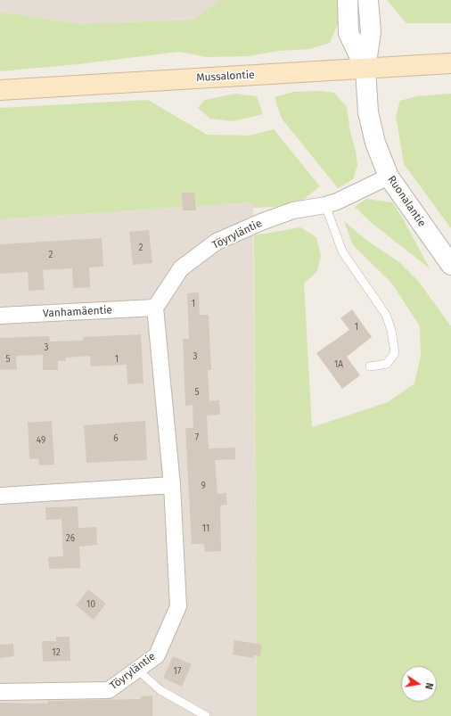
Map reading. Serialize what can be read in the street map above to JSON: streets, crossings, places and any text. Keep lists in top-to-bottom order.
{
  "streets": {
    "main road": ["Mussalontie"],
    "street": ["Ruonalantie", "Töyryläntie", "Vanhamäentie"]
  },
  "crossings": [
    ["Mussalontie", "Ruonalantie"],
    ["Ruonalantie", "Töyryläntie"],
    ["Töyryläntie", "Vanhamäentie"]
  ],
  "house_numbers": [
    "2",
    "2",
    "1",
    "1",
    "3",
    "3",
    "5",
    "1",
    "1A",
    "5",
    "7",
    "6",
    "49",
    "9",
    "11",
    "26",
    "10",
    "12",
    "17"
  ],
  "north": "right"
}
